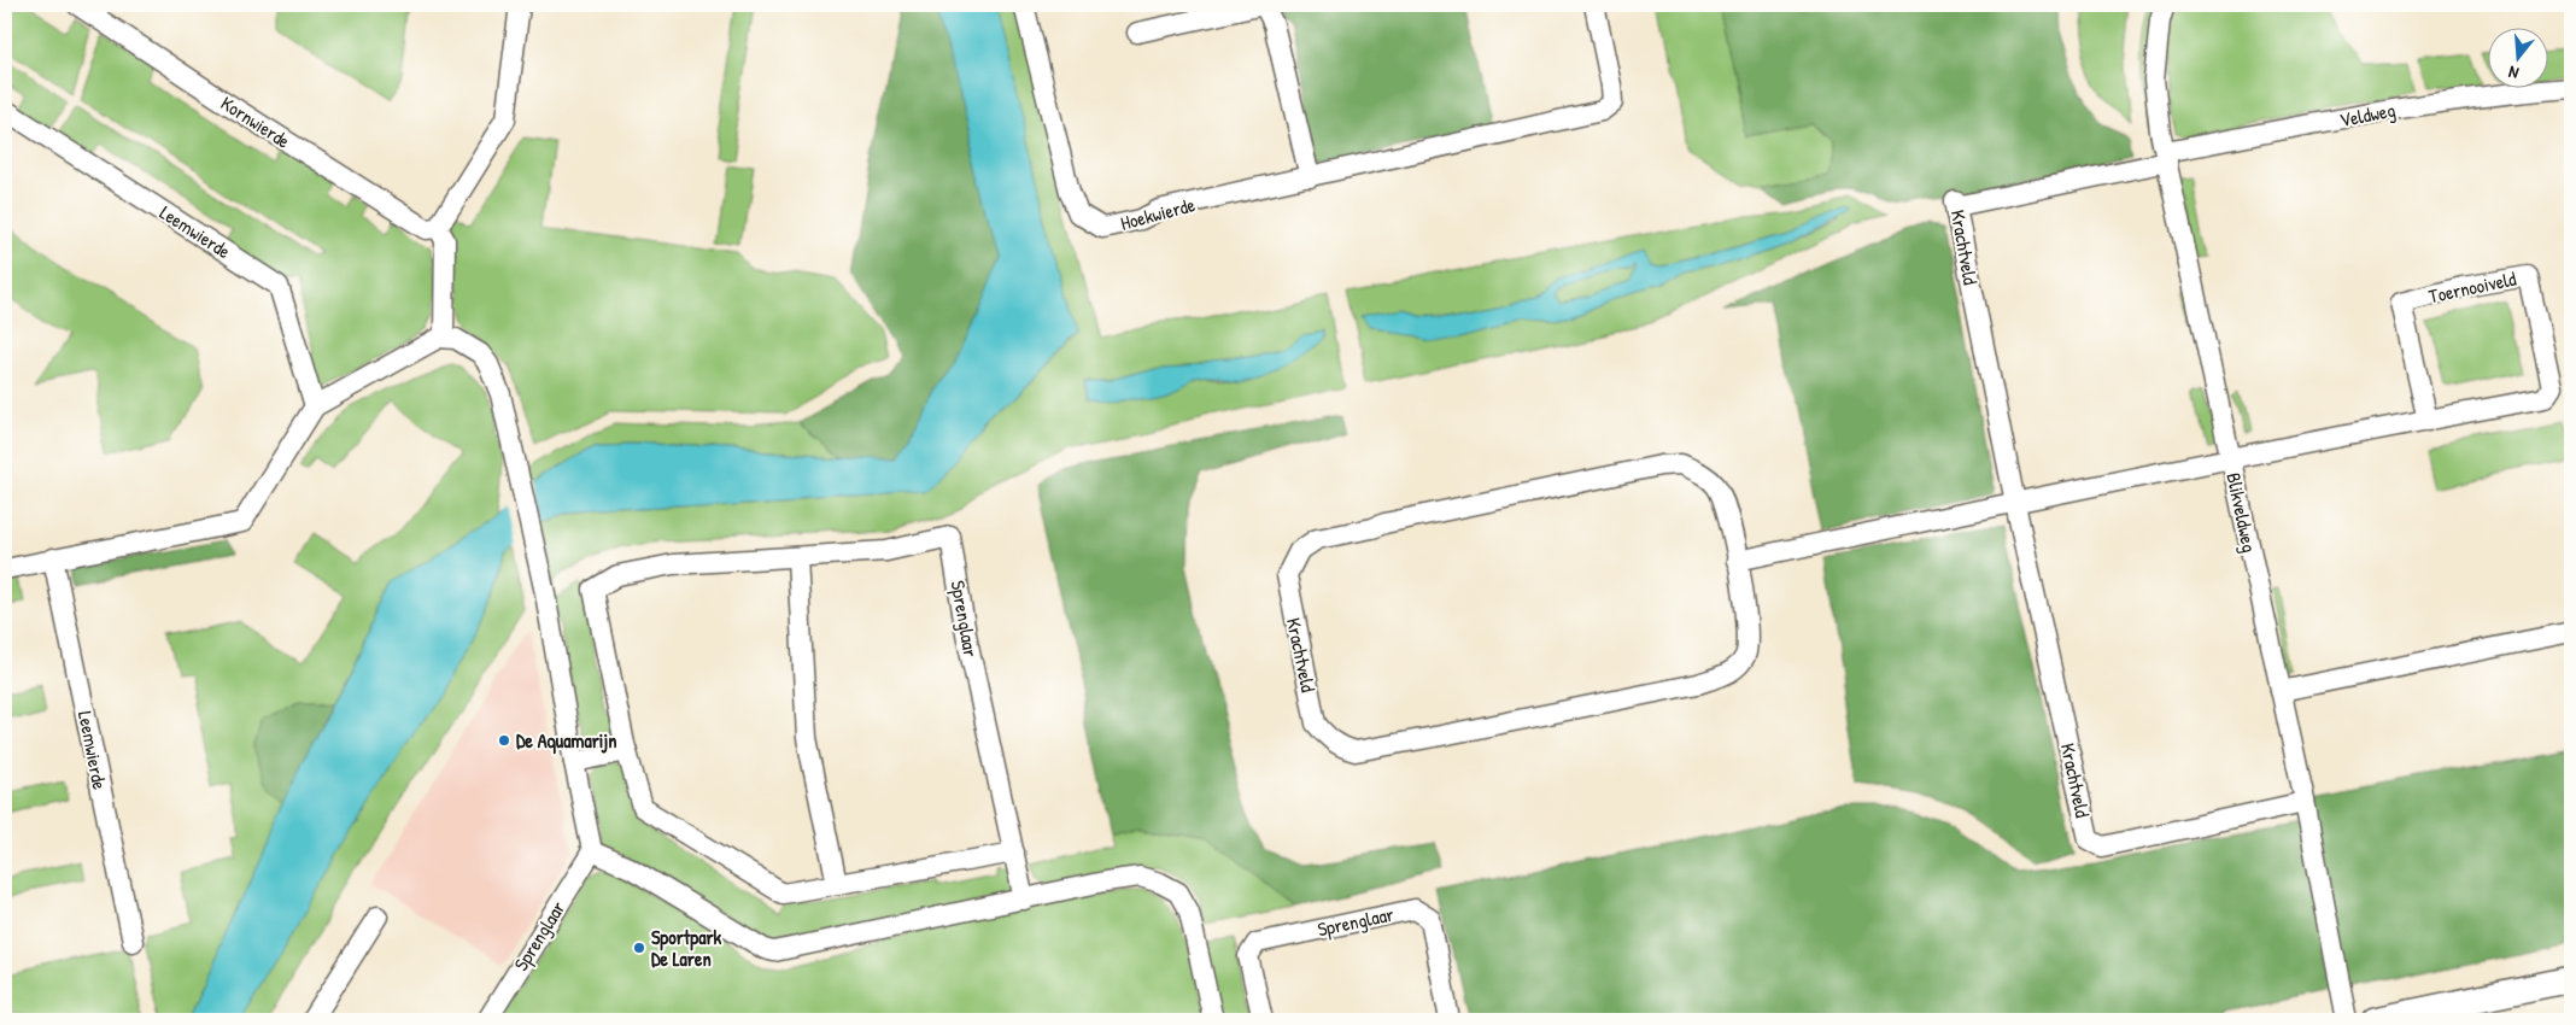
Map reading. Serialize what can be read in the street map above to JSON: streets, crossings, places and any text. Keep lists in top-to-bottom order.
{
  "streets": {
    "street": [
      "Veldweg",
      "Kornwierde",
      "Hoekwierde",
      "Leemwierde",
      "Krachtveld",
      "Toernooiveld",
      "Blikveldweg",
      "Sprenglaar"
    ]
  },
  "crossings": [
    ["Veldweg", "Krachtveld"],
    ["Veldweg", "Blikveldweg"],
    ["Krachtveld", "Blikveldweg"],
    ["Toernooiveld", "Blikveldweg"]
  ],
  "places": ["De Aquamarijn", "Sportpark De Laren"],
  "north": "bottom"
}
